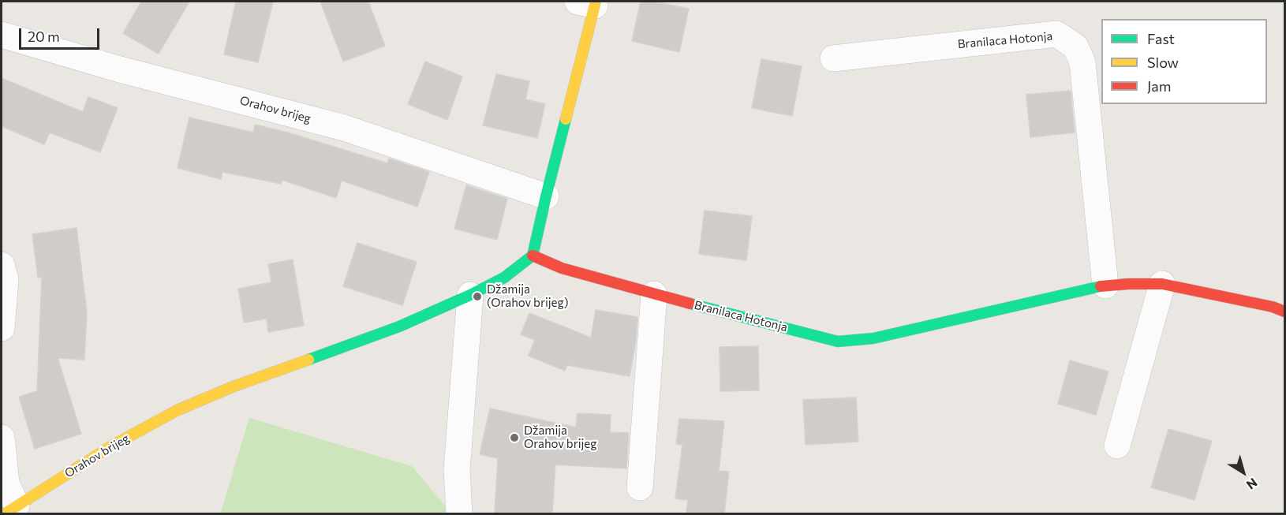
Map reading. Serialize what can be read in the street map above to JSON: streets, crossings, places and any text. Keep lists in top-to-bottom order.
{
  "streets": {
    "street": ["Branilaca Hotonja", "Orahov brijeg"]
  },
  "crossings": [
    ["Branilaca Hotonja", "Orahov brijeg"]
  ],
  "places": ["Džamija (Orahov brijeg)", "Džamija Orahov brijeg"],
  "legend": ["Fast", "Slow", "Jam"],
  "scale_bar": "20 m",
  "north": "bottom right"
}
